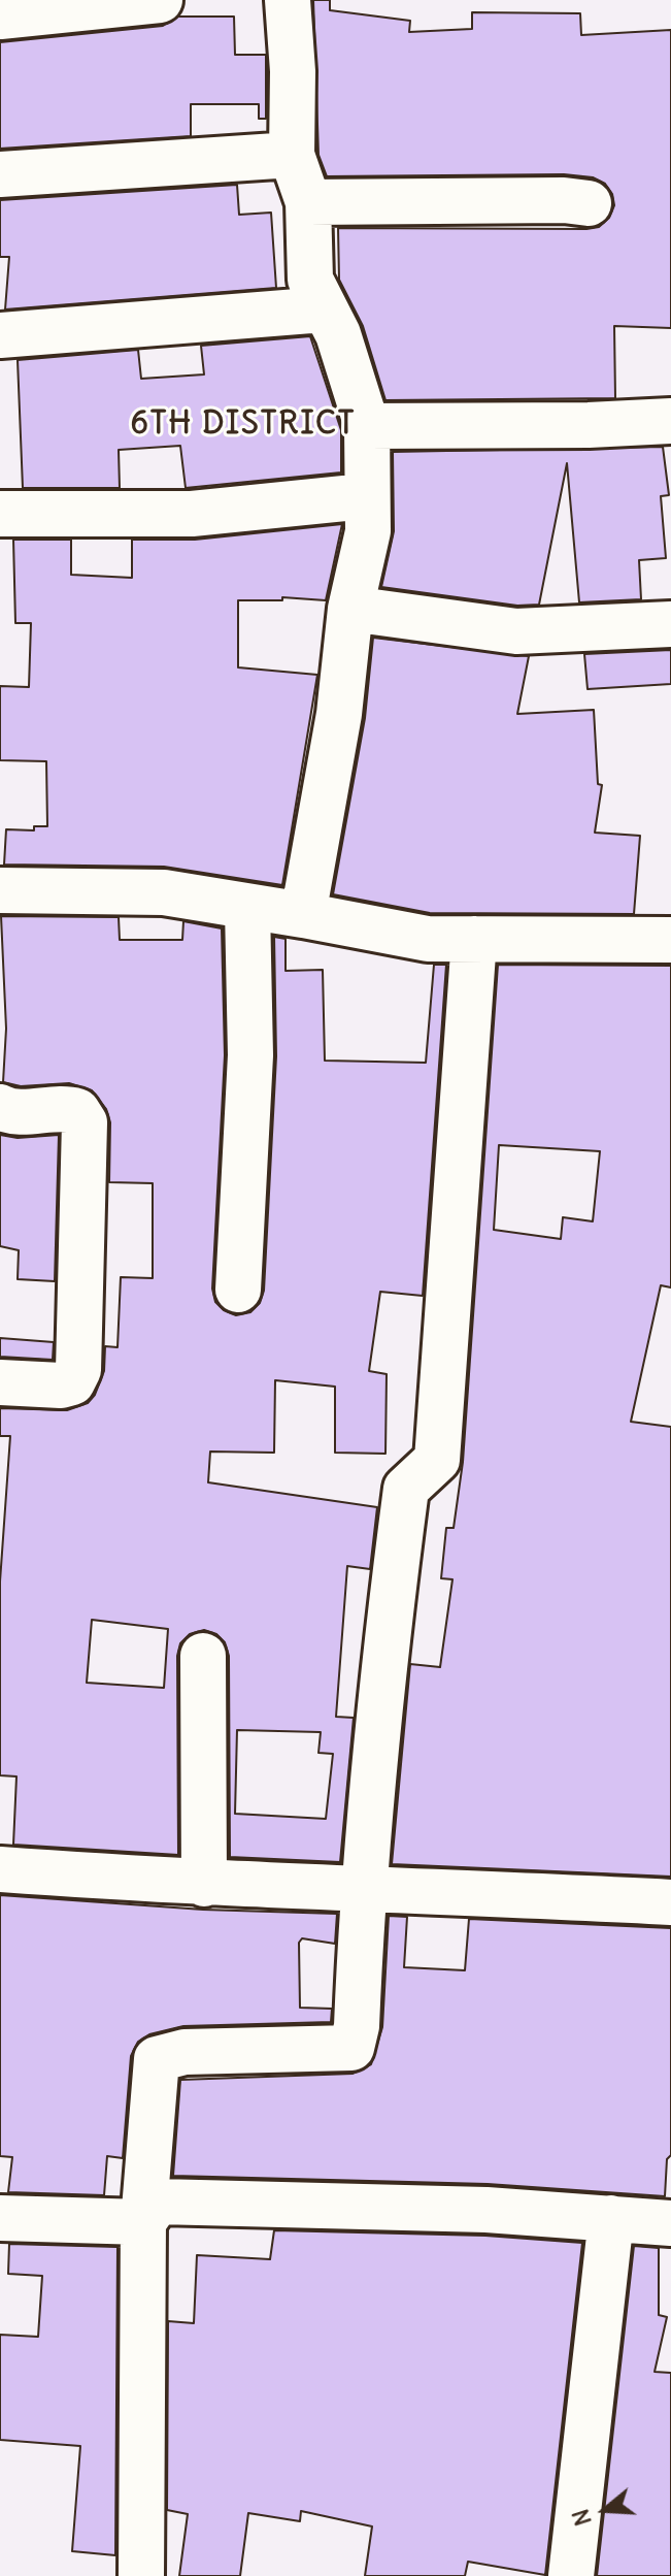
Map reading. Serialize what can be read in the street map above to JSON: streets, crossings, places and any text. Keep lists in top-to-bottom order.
{
  "districts": ["6TH DISTRICT"],
  "north": "left"
}
